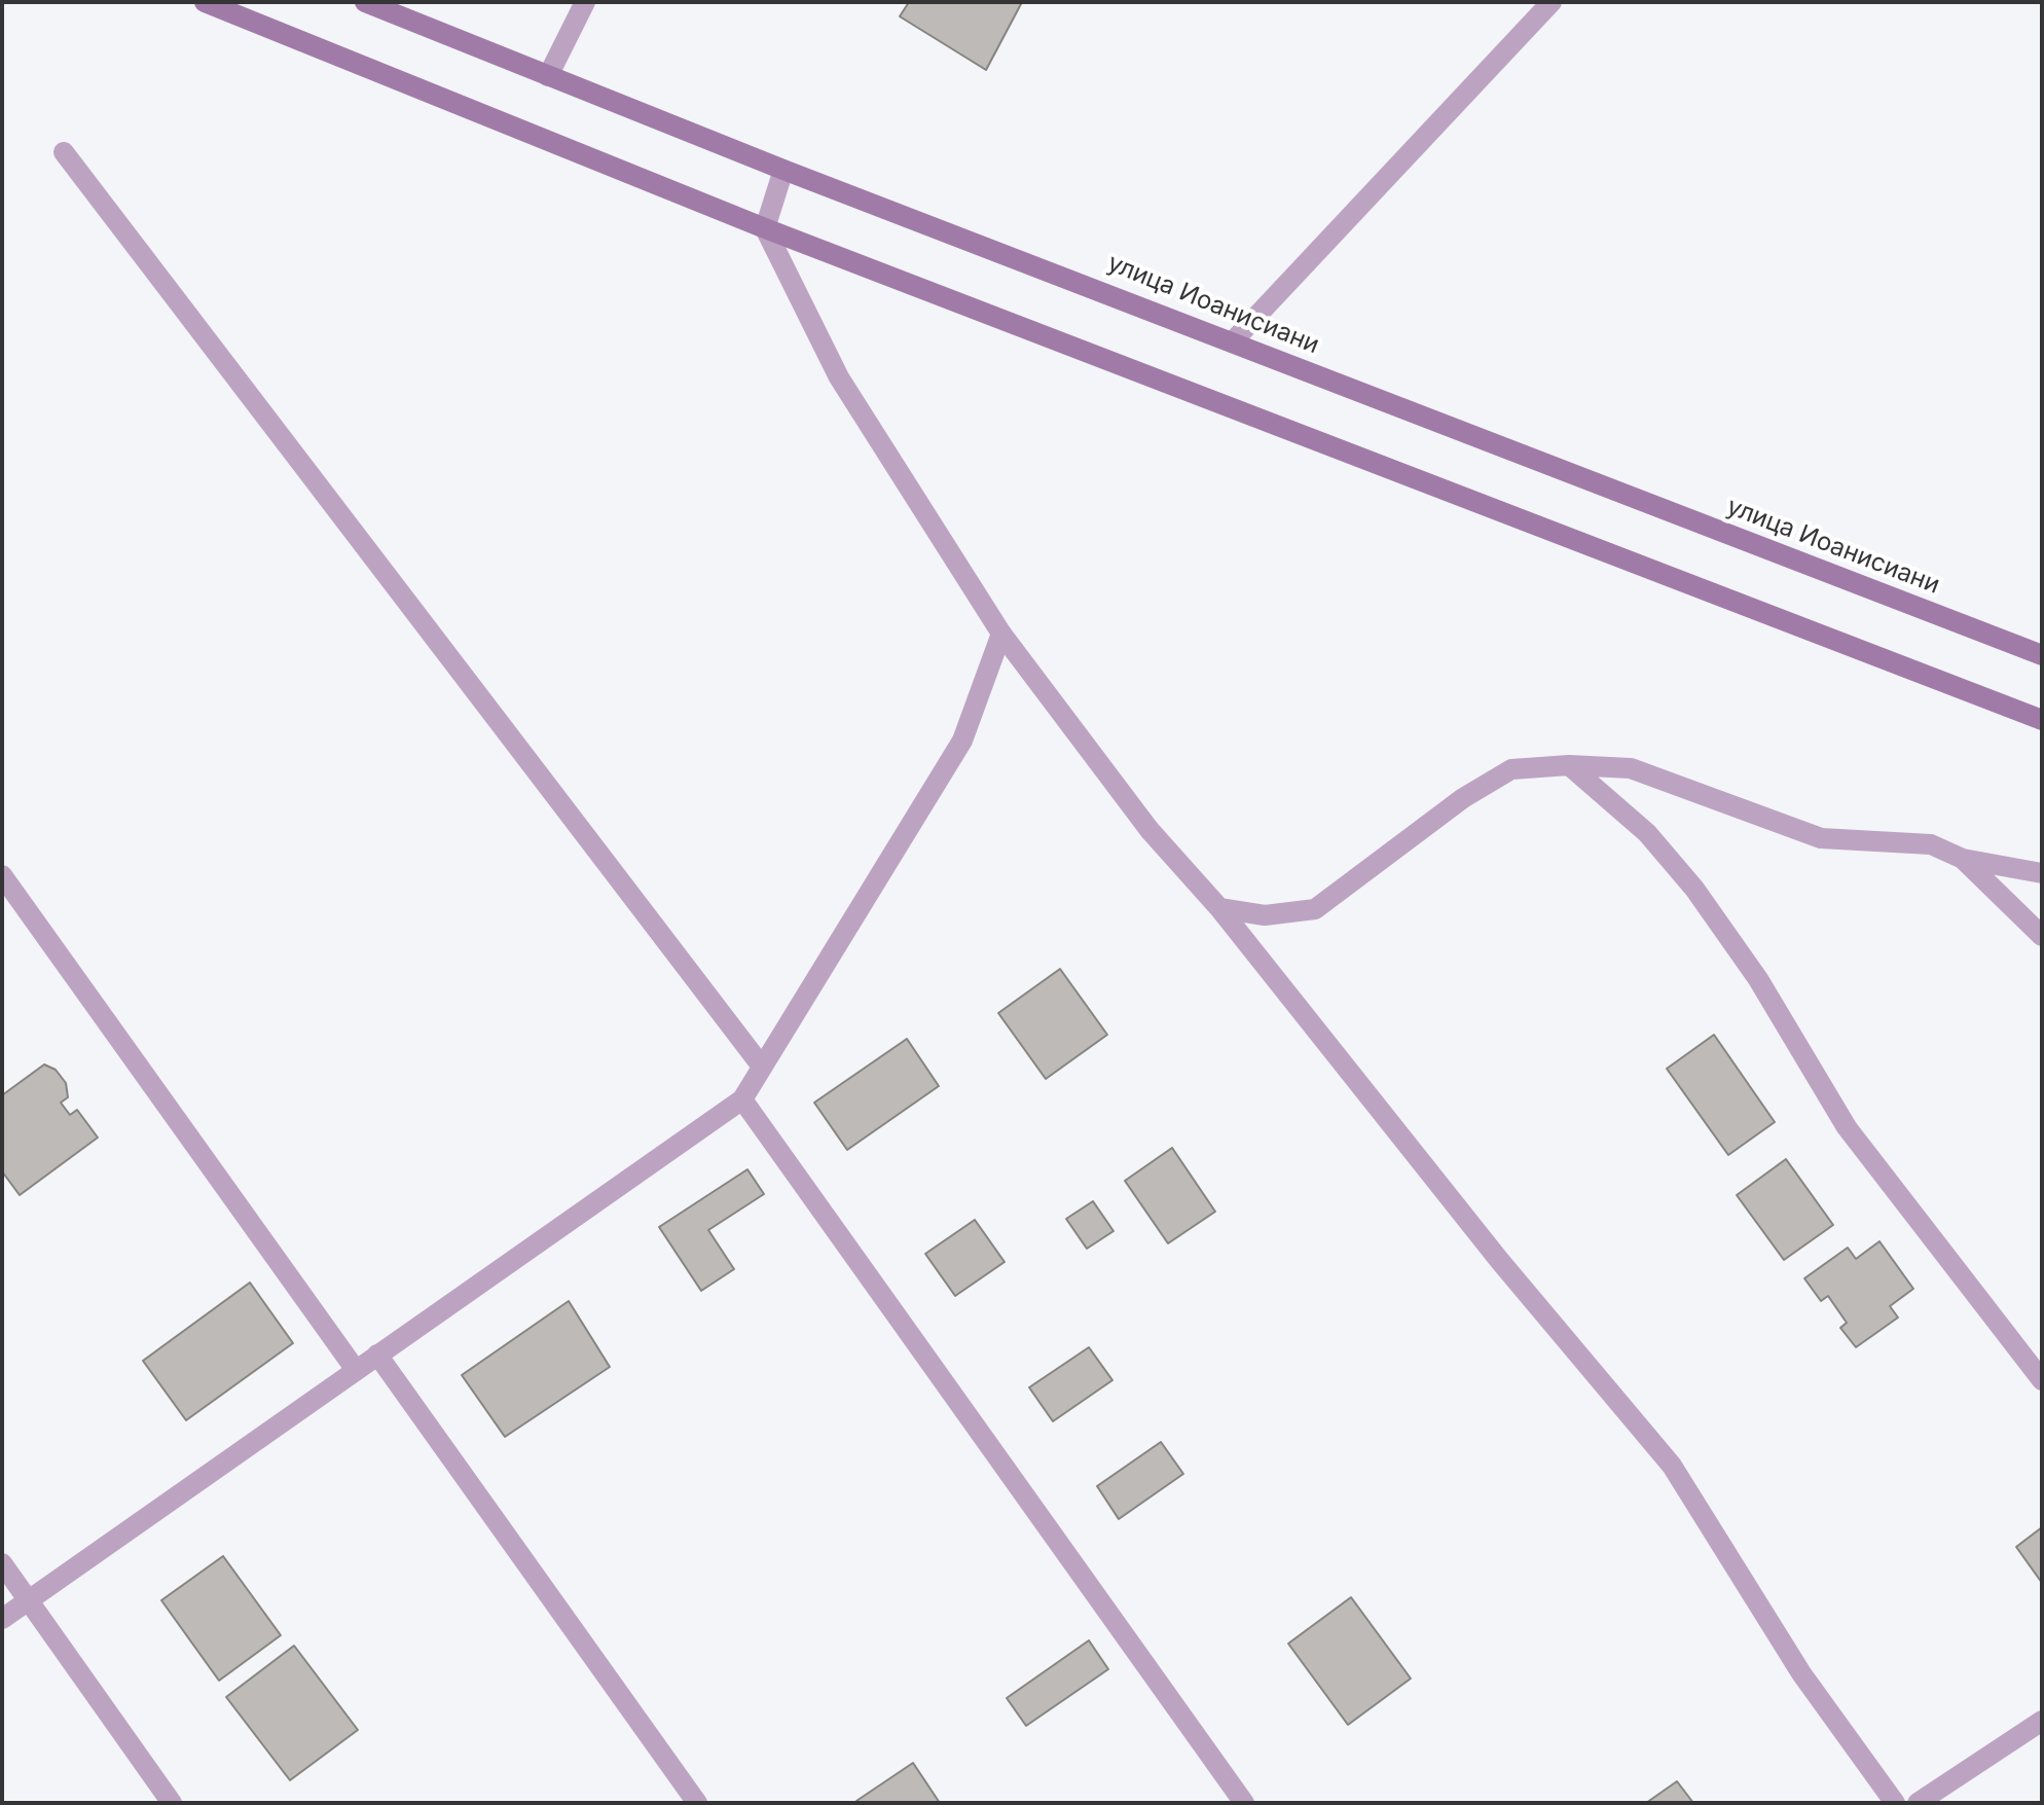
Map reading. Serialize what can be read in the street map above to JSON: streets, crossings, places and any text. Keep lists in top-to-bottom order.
{
  "streets": {
    "main road": ["улица Иоанисиани"]
  }
}
